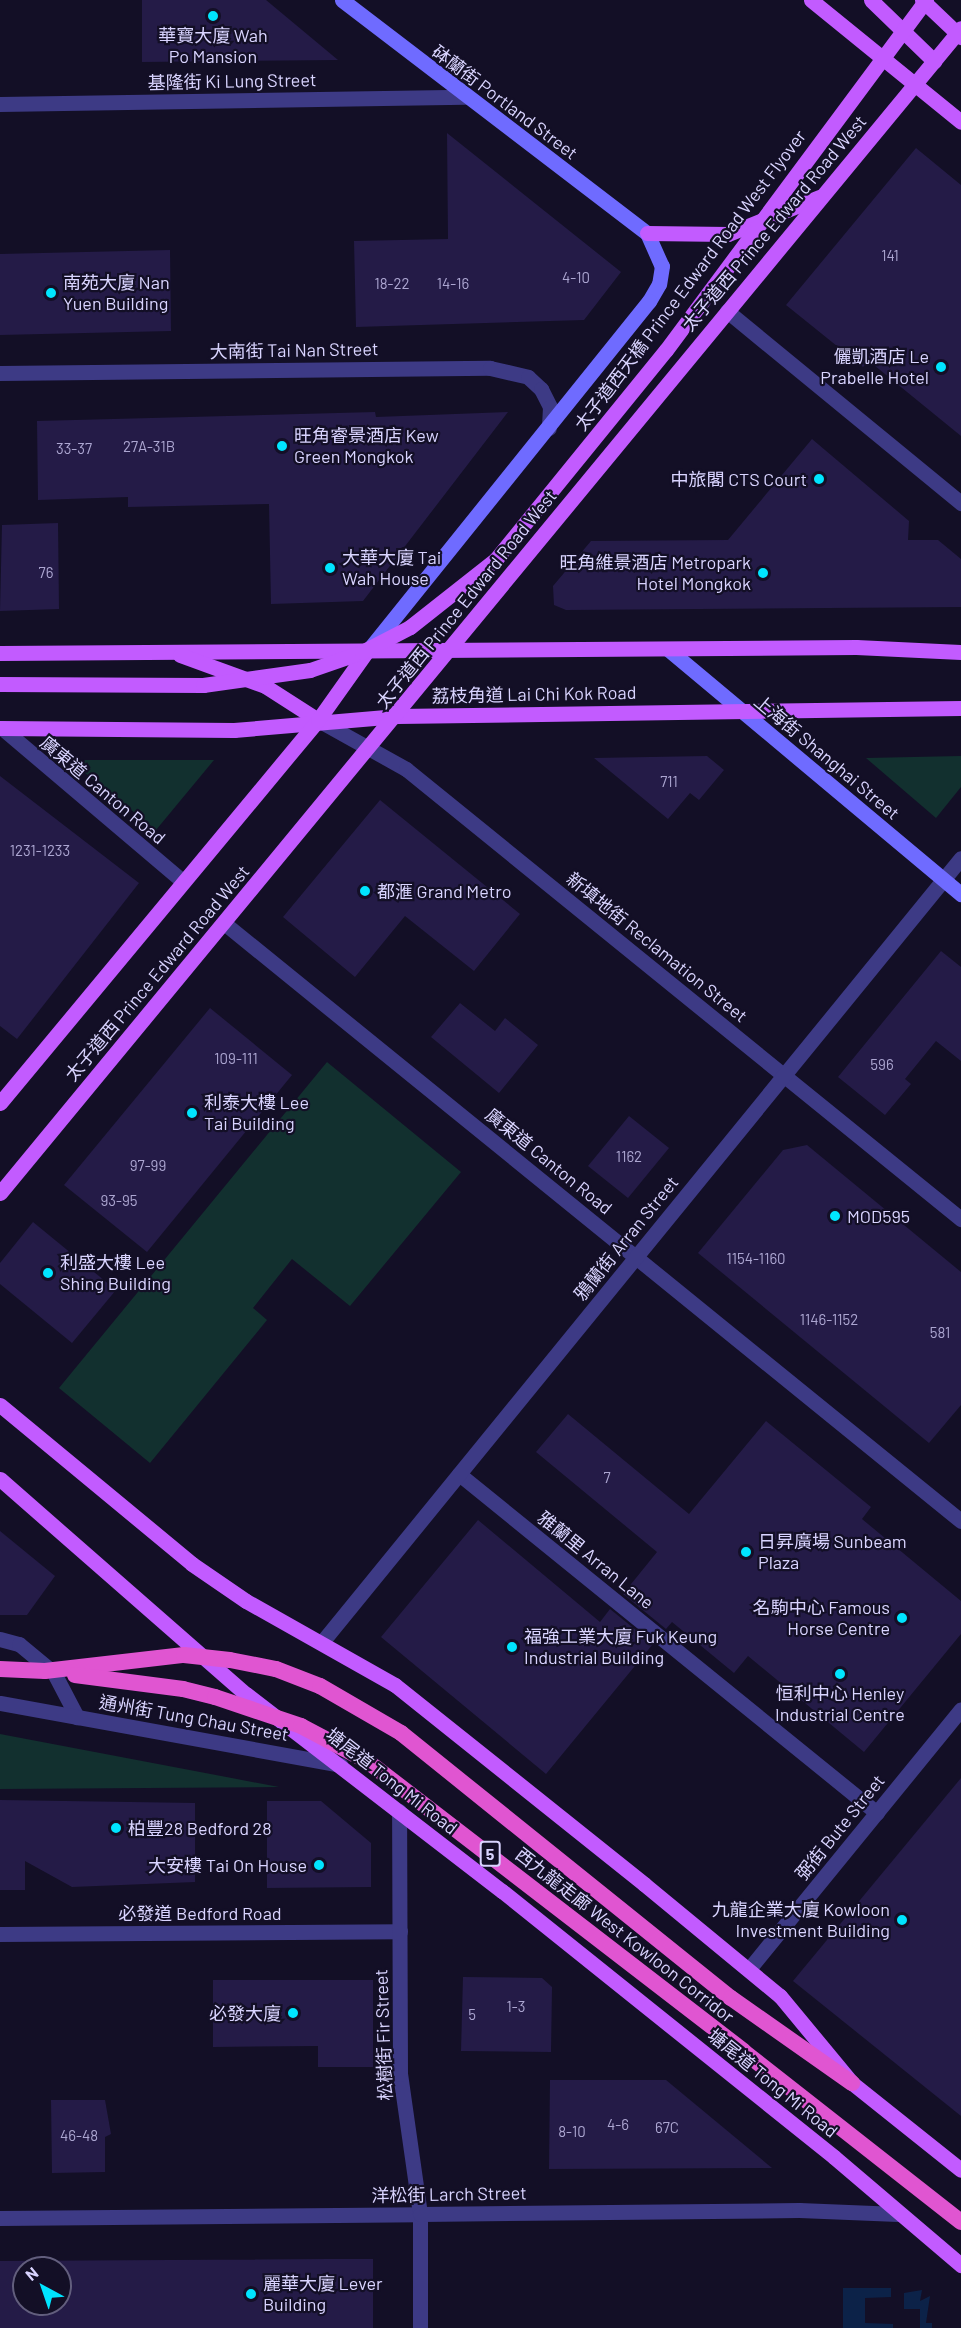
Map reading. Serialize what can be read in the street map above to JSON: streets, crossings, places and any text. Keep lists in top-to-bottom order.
{
  "streets": {
    "highway": ["5", "西九龍走廊 West Kowloon Corridor"],
    "main road": [
      "砵蘭街 Portland Street",
      "太子道西 Prince Edward Road West",
      "太子道西天橋 Prince Edward Road West Flyover",
      "荔枝角道 Lai Chi Kok Road",
      "上海街 Shanghai Street",
      "塘尾道 Tong Mi Road"
    ],
    "street": [
      "基隆街 Ki Lung Street",
      "大南街 Tai Nan Street",
      "廣東道 Canton Road",
      "新填地街 Reclamation Street",
      "鴉蘭街 Arran Street",
      "雅蘭里 Arran Lane",
      "通州街 Tung Chau Street",
      "弼街 Bute Street",
      "必發道 Bedford Road",
      "松樹街 Fir Street",
      "洋松街 Larch Street"
    ]
  },
  "crossings": [
    ["基隆街 Ki Lung Street", "砵蘭街 Portland Street"],
    ["砵蘭街 Portland Street", "太子道西 Prince Edward Road West"],
    ["太子道西 Prince Edward Road West", "大南街 Tai Nan Street"],
    ["太子道西 Prince Edward Road West", "荔枝角道 Lai Chi Kok Road"],
    ["太子道西 Prince Edward Road West", "廣東道 Canton Road"],
    ["太子道西 Prince Edward Road West", "新填地街 Reclamation Street"],
    ["荔枝角道 Lai Chi Kok Road", "上海街 Shanghai Street"],
    ["荔枝角道 Lai Chi Kok Road", "廣東道 Canton Road"],
    ["荔枝角道 Lai Chi Kok Road", "新填地街 Reclamation Street"],
    ["上海街 Shanghai Street", "鴉蘭街 Arran Street"],
    ["廣東道 Canton Road", "鴉蘭街 Arran Street"],
    ["新填地街 Reclamation Street", "鴉蘭街 Arran Street"],
    ["鴉蘭街 Arran Street", "雅蘭里 Arran Lane"],
    ["雅蘭里 Arran Lane", "弼街 Bute Street"],
    ["通州街 Tung Chau Street", "塘尾道 Tong Mi Road"],
    ["塘尾道 Tong Mi Road", "松樹街 Fir Street"],
    ["塘尾道 Tong Mi Road", "洋松街 Larch Street"],
    ["必發道 Bedford Road", "松樹街 Fir Street"],
    ["松樹街 Fir Street", "洋松街 Larch Street"]
  ],
  "places": [
    "華寶大廈 Wah Po Mansion",
    "南苑大廈 Nan Yuen Building",
    "儷凱酒店 Le Prabelle Hotel",
    "旺角睿景酒店 Kew Green Mongkok",
    "中旅閣 CTS Court",
    "大華大廈 Tai Wah House",
    "旺角維景酒店 Metropark Hotel Mongkok",
    "都滙 Grand Metro",
    "利泰大樓 Lee Tai Building",
    "MOD595",
    "利盛大樓 Lee Shing Building",
    "日昇廣場 Sunbeam Plaza",
    "名駒中心 Famous Horse Centre",
    "福強工業大廈 Fuk Keung Industrial Building",
    "恒利中心 Henley Industrial Centre",
    "柏豐28 Bedford 28",
    "大安樓 Tai On House",
    "九龍企業大廈 Kowloon Investment Building",
    "必發大廈",
    "麗華大廈 Lever Building"
  ],
  "house_numbers": [
    "141",
    "4-10",
    "18-22",
    "14-16",
    "27A-31B",
    "33-37",
    "76",
    "711",
    "1231-1233",
    "109-111",
    "596",
    "1162",
    "97-99",
    "93-95",
    "1154-1160",
    "1146-1152",
    "581",
    "7",
    "1-3",
    "5",
    "4-6",
    "67C",
    "8-10",
    "46-48"
  ],
  "north": "top left"
}
